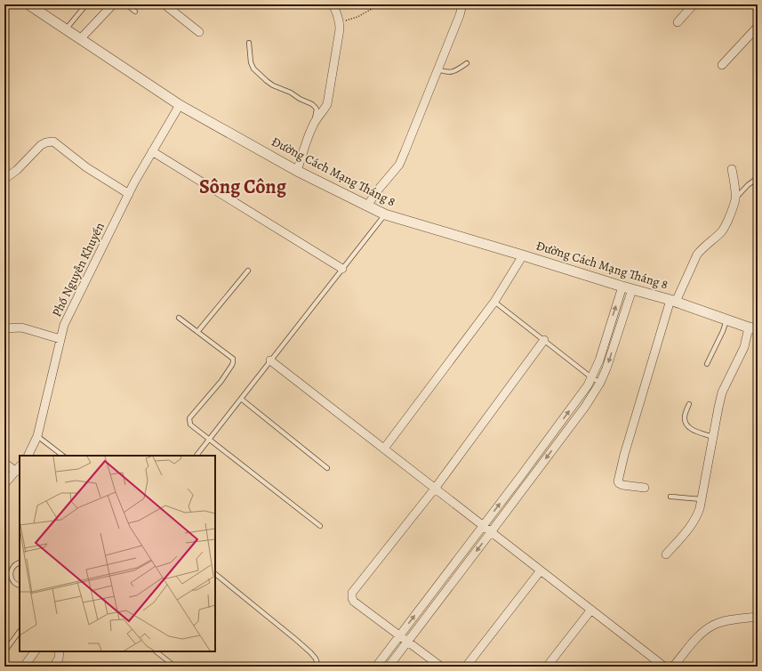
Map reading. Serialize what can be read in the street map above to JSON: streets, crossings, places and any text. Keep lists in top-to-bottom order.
{
  "streets": {
    "street": ["Đường Cách Mạng Tháng 8", "Phố Nguyễn Khuyến"]
  },
  "crossings": [
    ["Đường Cách Mạng Tháng 8", "Phố Nguyễn Khuyến"]
  ],
  "districts": ["Sông Công"]
}
